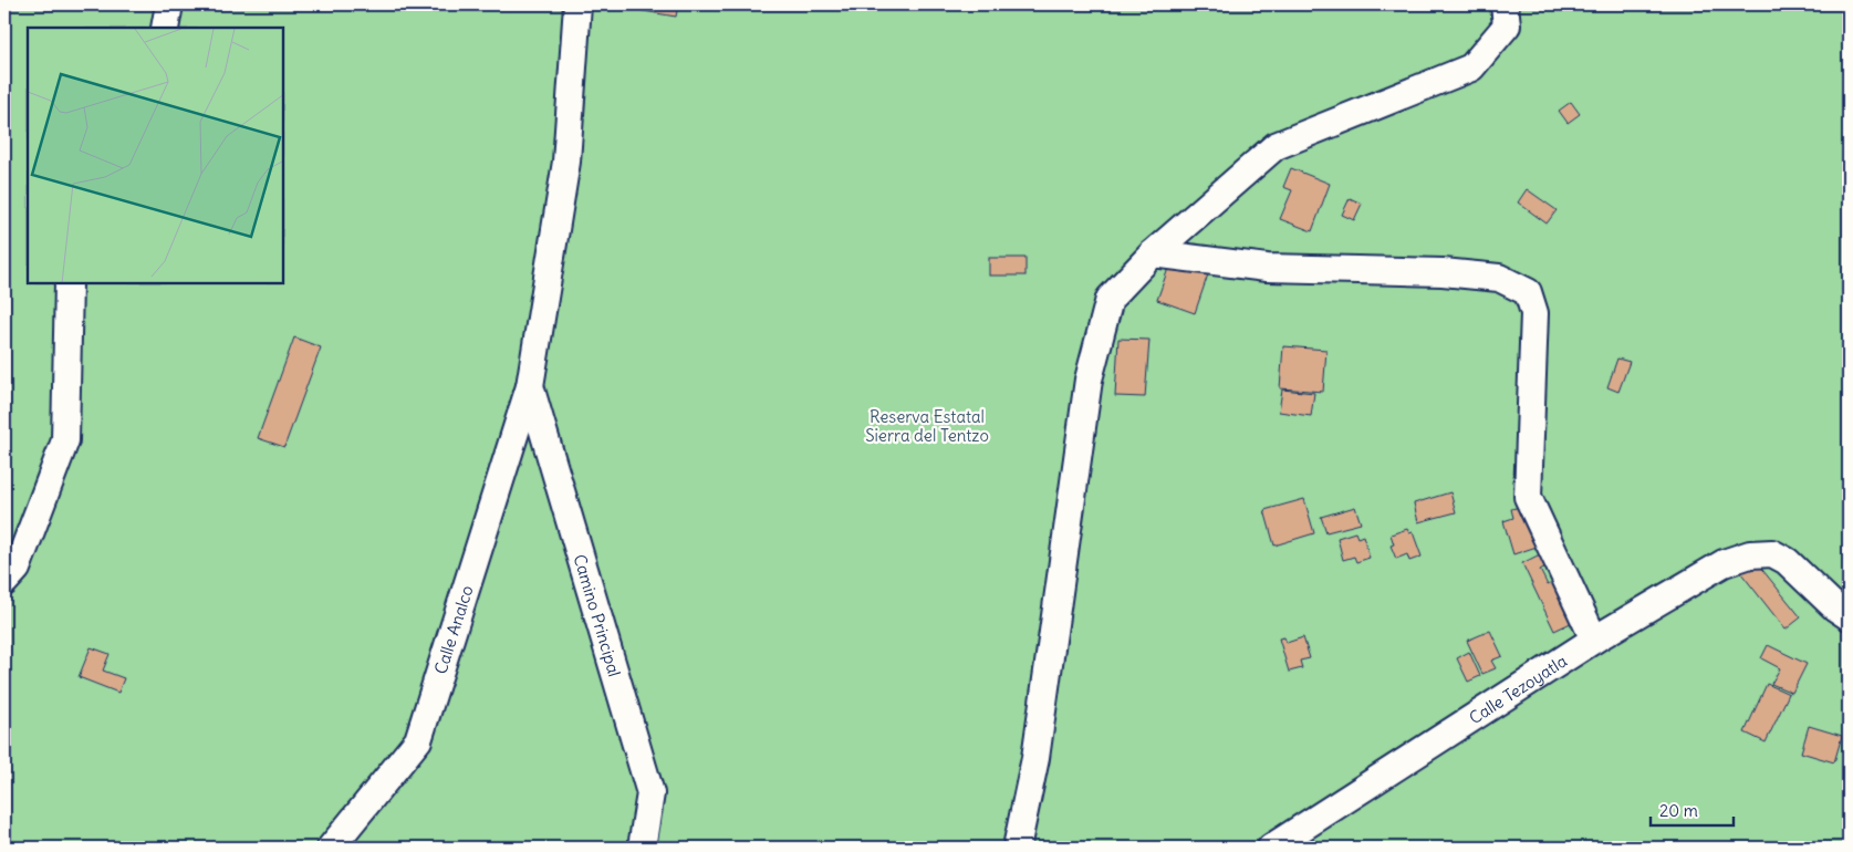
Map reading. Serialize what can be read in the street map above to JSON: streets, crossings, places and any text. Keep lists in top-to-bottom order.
{
  "streets": {
    "street": ["Camino Principal", "Calle Analco", "Calle Tezoyatla"]
  },
  "crossings": [
    ["Camino Principal", "Calle Analco"]
  ],
  "parks": ["Reserva Estatal Sierra del Tentzo"],
  "scale_bar": "20 m"
}
